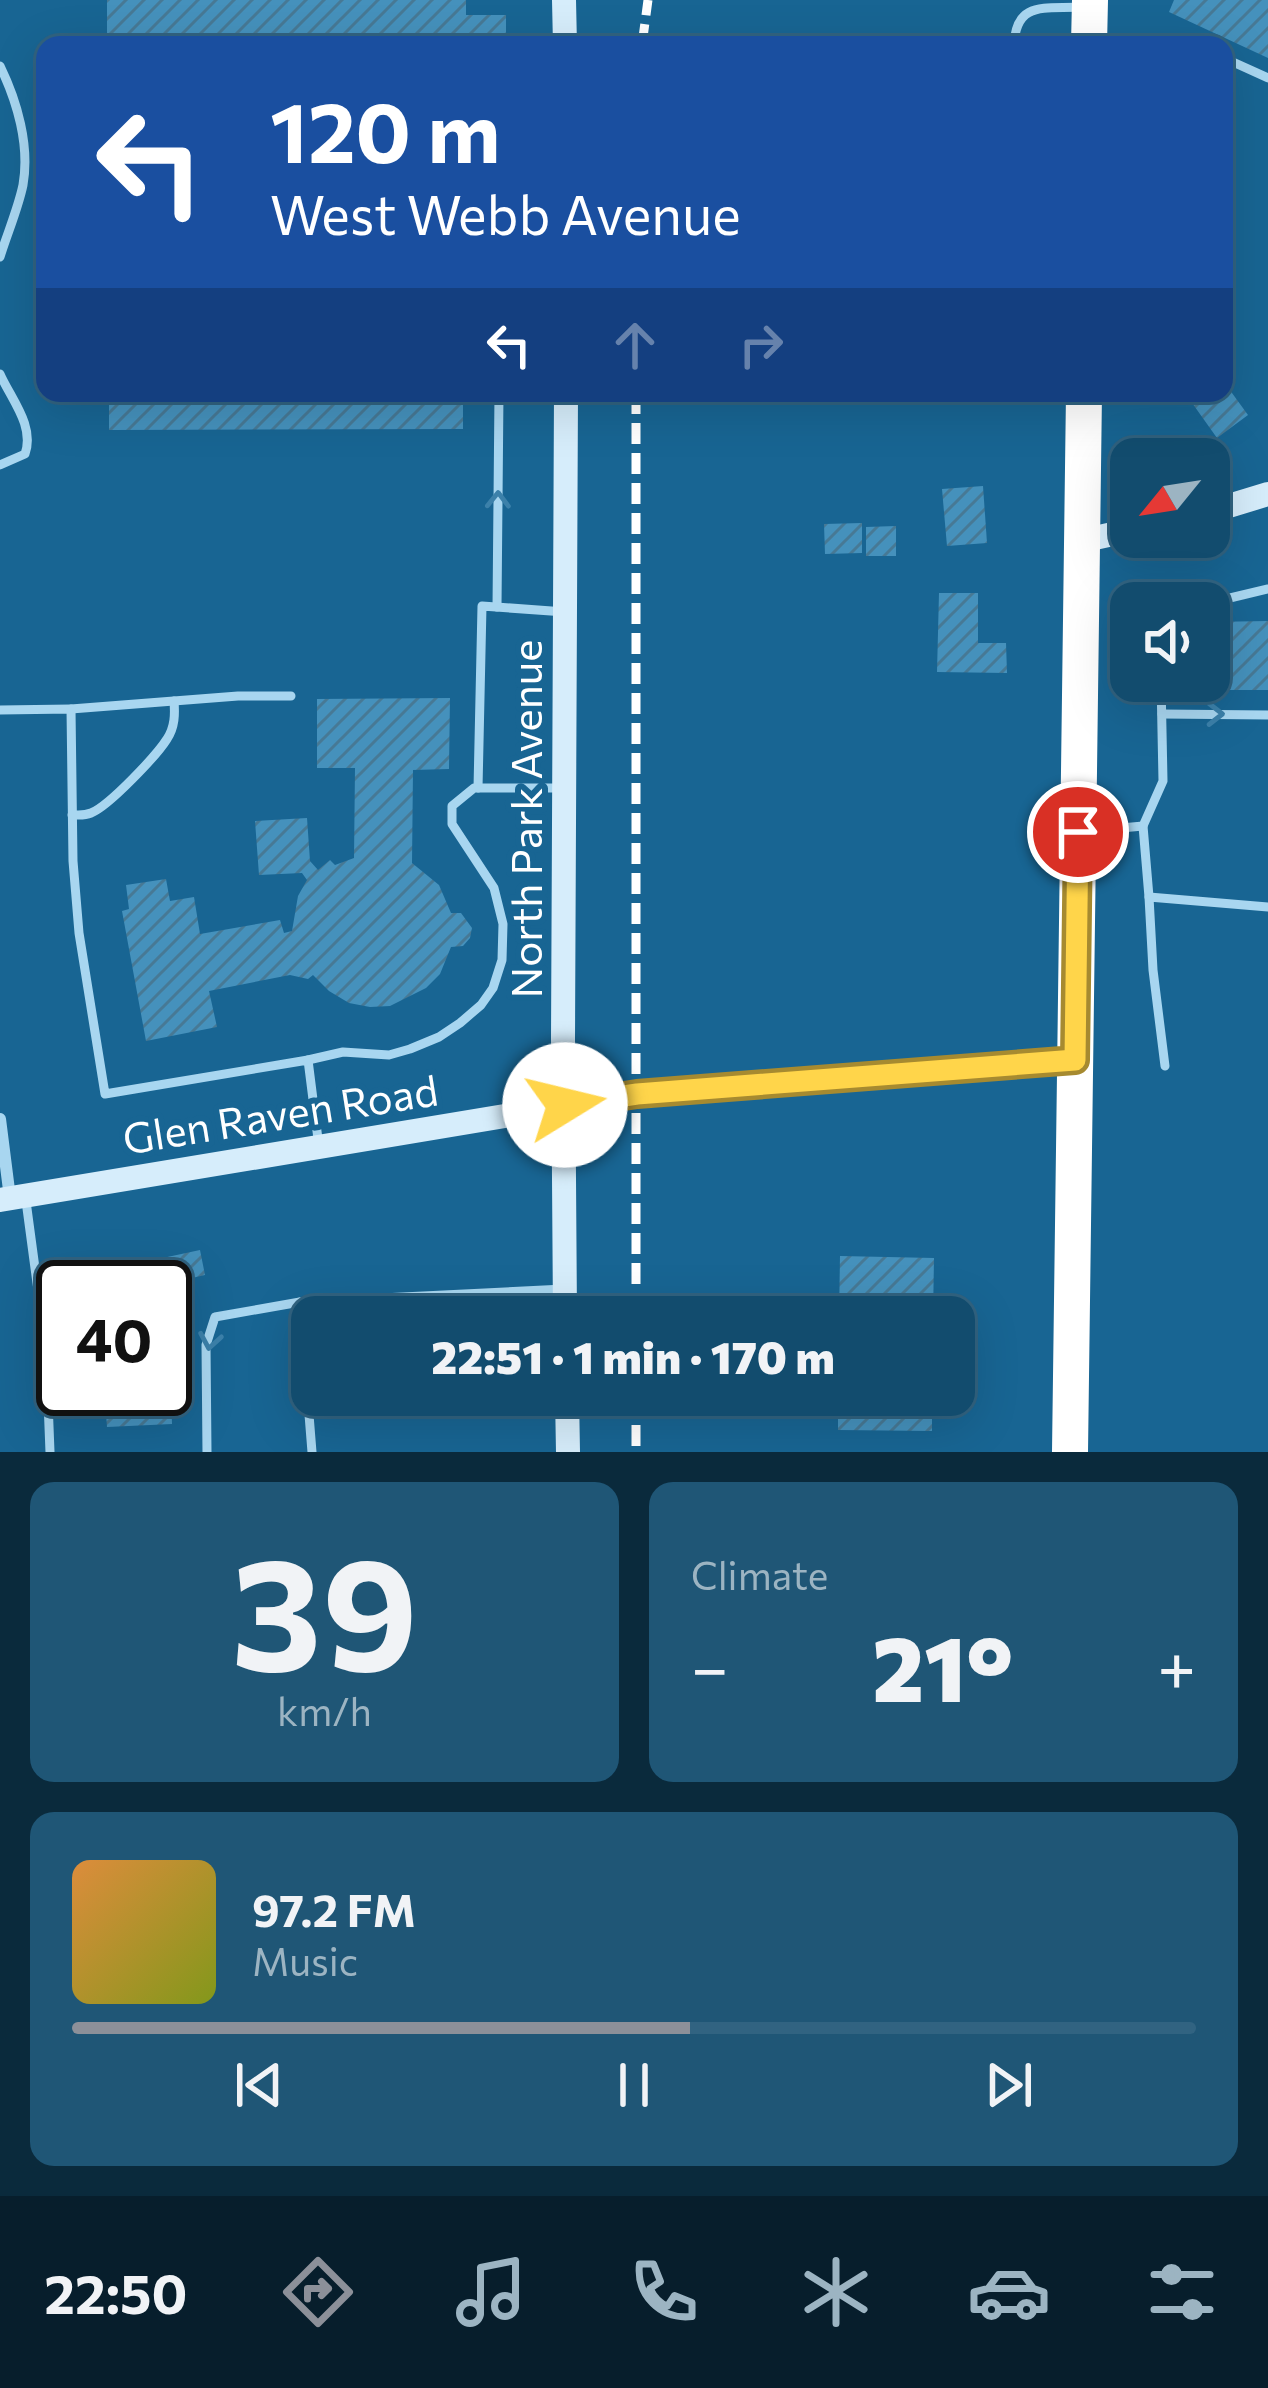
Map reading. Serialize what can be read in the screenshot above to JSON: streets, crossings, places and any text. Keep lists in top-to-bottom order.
{
  "streets": {
    "street": ["North Park Avenue", "Glen Raven Road"]
  },
  "crossings": [
    ["North Park Avenue", "Glen Raven Road"]
  ],
  "north": "bottom left",
  "page": {
    "turn": ["120 m", "West Webb Avenue"],
    "limit": "40",
    "trip": "22:51 · 1 min · 170 m",
    "tile": [
      ["39", "km/h"],
      "Climate"
    ],
    "heat": ["−", "21°", "+"],
    "song": ["97.2 FM", "Music"],
    "tabs": "22:50"
  }
}
